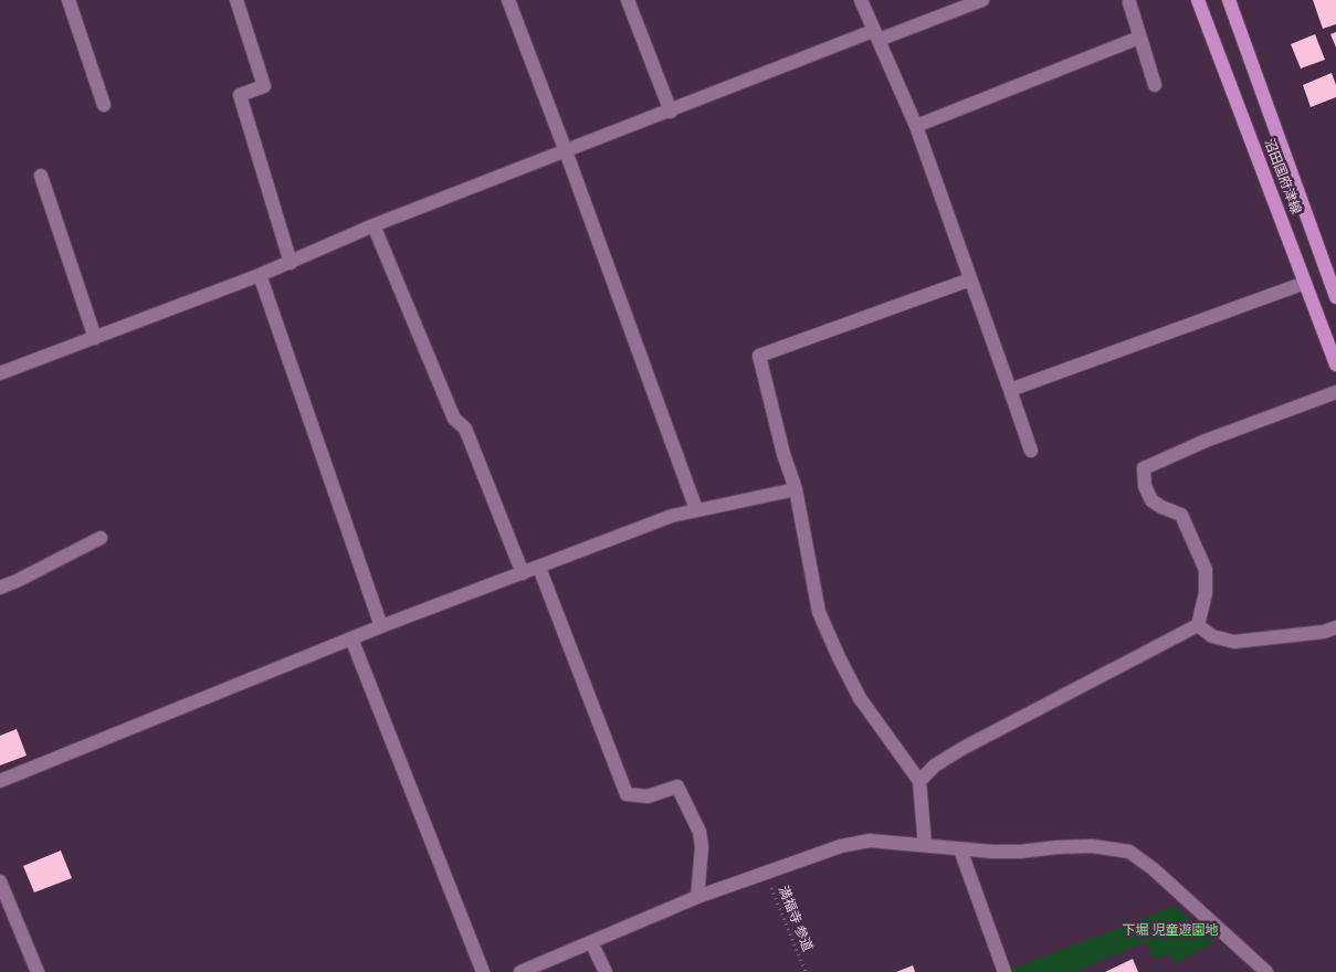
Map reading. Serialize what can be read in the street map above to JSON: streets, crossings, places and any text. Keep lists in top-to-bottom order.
{
  "streets": {
    "main road": ["沼田国府津線"],
    "path": ["満福寺 参道"]
  },
  "parks": ["下堀 児童遊園地"]
}
